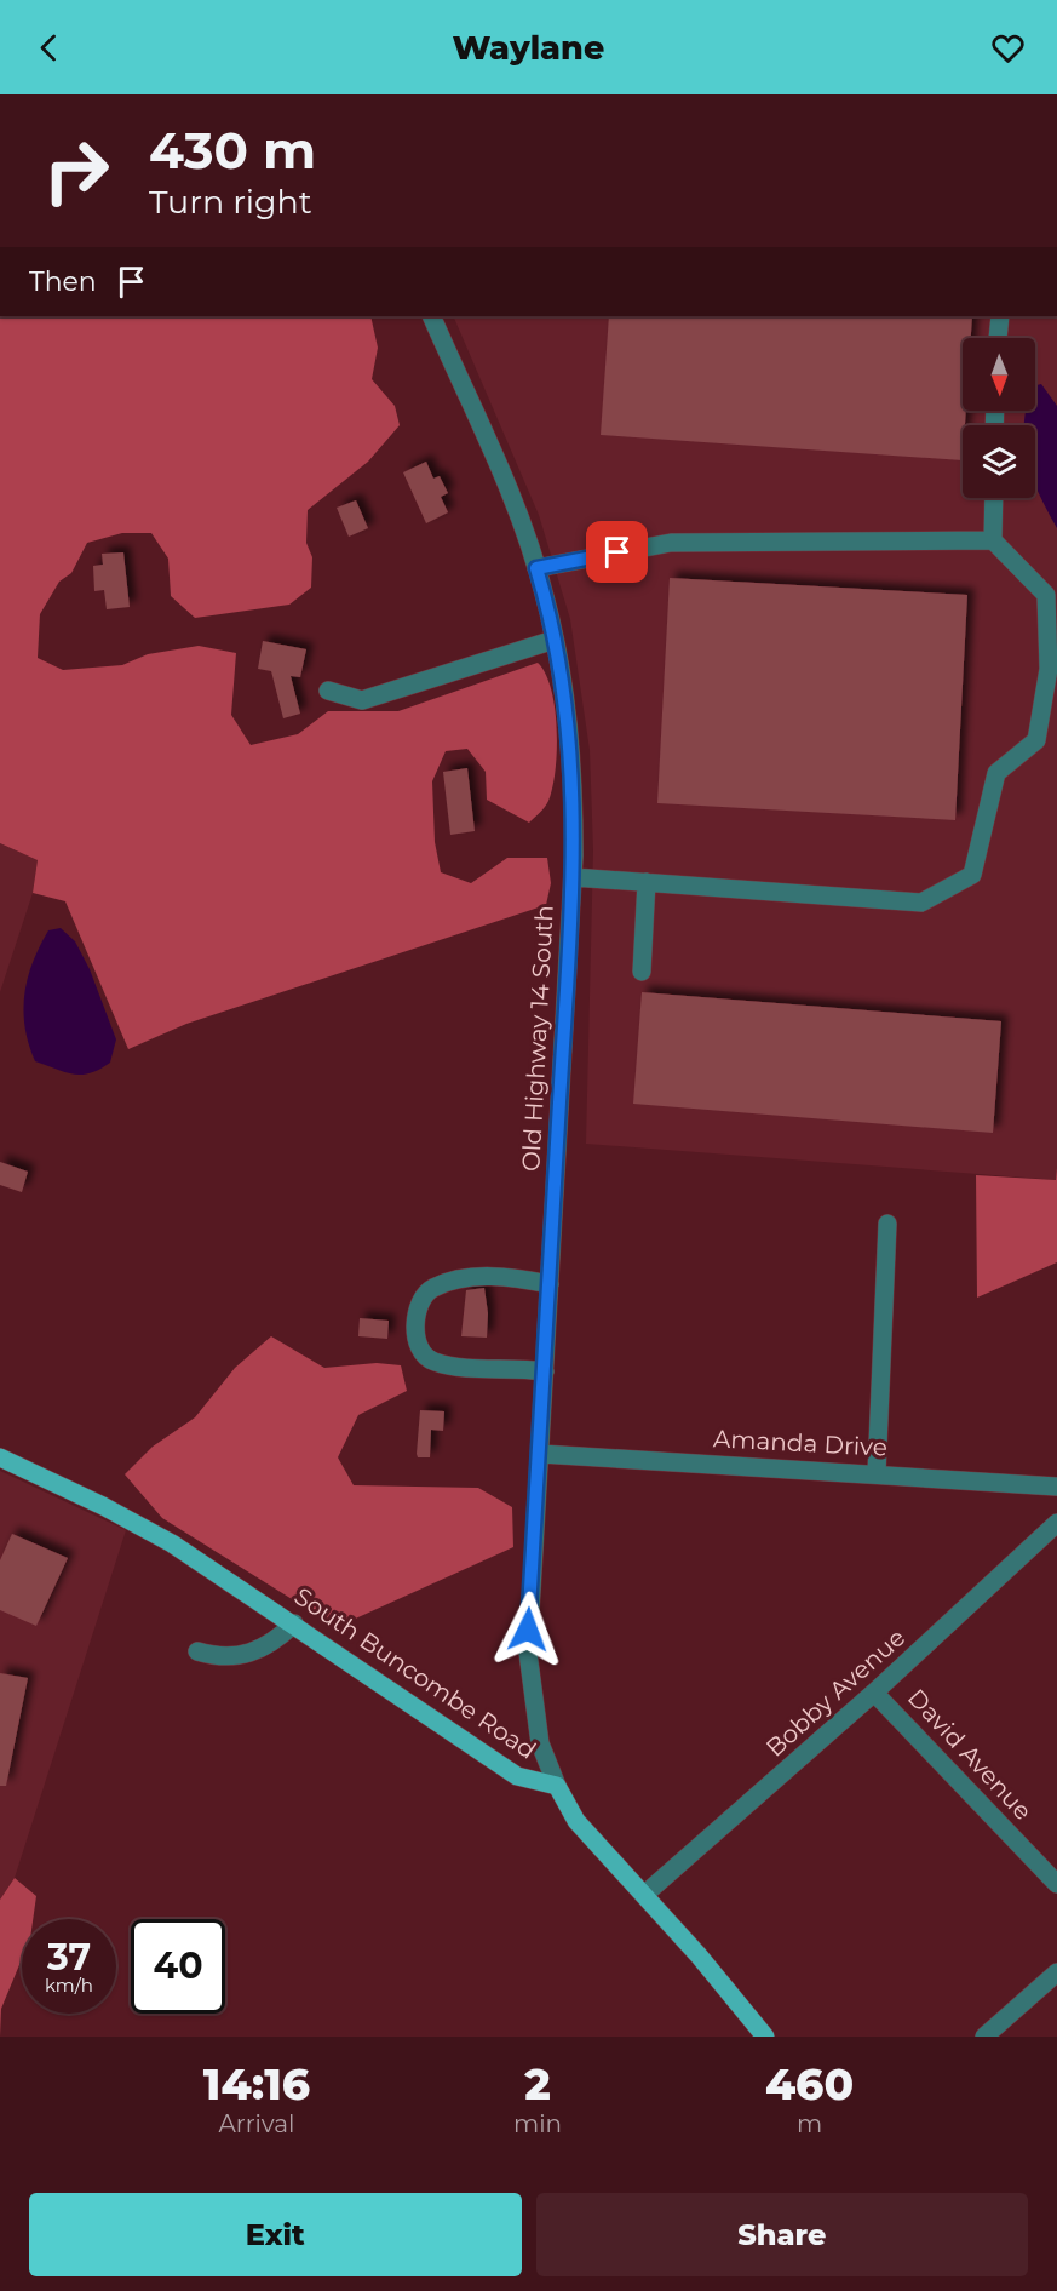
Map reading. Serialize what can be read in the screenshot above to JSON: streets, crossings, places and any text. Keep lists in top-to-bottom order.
{
  "streets": {
    "main road": ["South Buncombe Road"],
    "street": [
      "Old Highway 14 South",
      "Amanda Drive",
      "Bobby Avenue",
      "David Avenue"
    ]
  },
  "crossings": [
    ["Old Highway 14 South", "Amanda Drive"],
    ["Old Highway 14 South", "South Buncombe Road"],
    ["Bobby Avenue", "David Avenue"]
  ],
  "north": "bottom",
  "page": {
    "header": "Waylane",
    "turn": ["430 m", "Turn right"],
    "then": "Then",
    "speed": "37 km/h",
    "limit": "40",
    "eta": [
      "14:16",
      "Arrival",
      "2",
      "min",
      "460",
      "m"
    ],
    "buttons": ["Exit", "Share"]
  }
}
